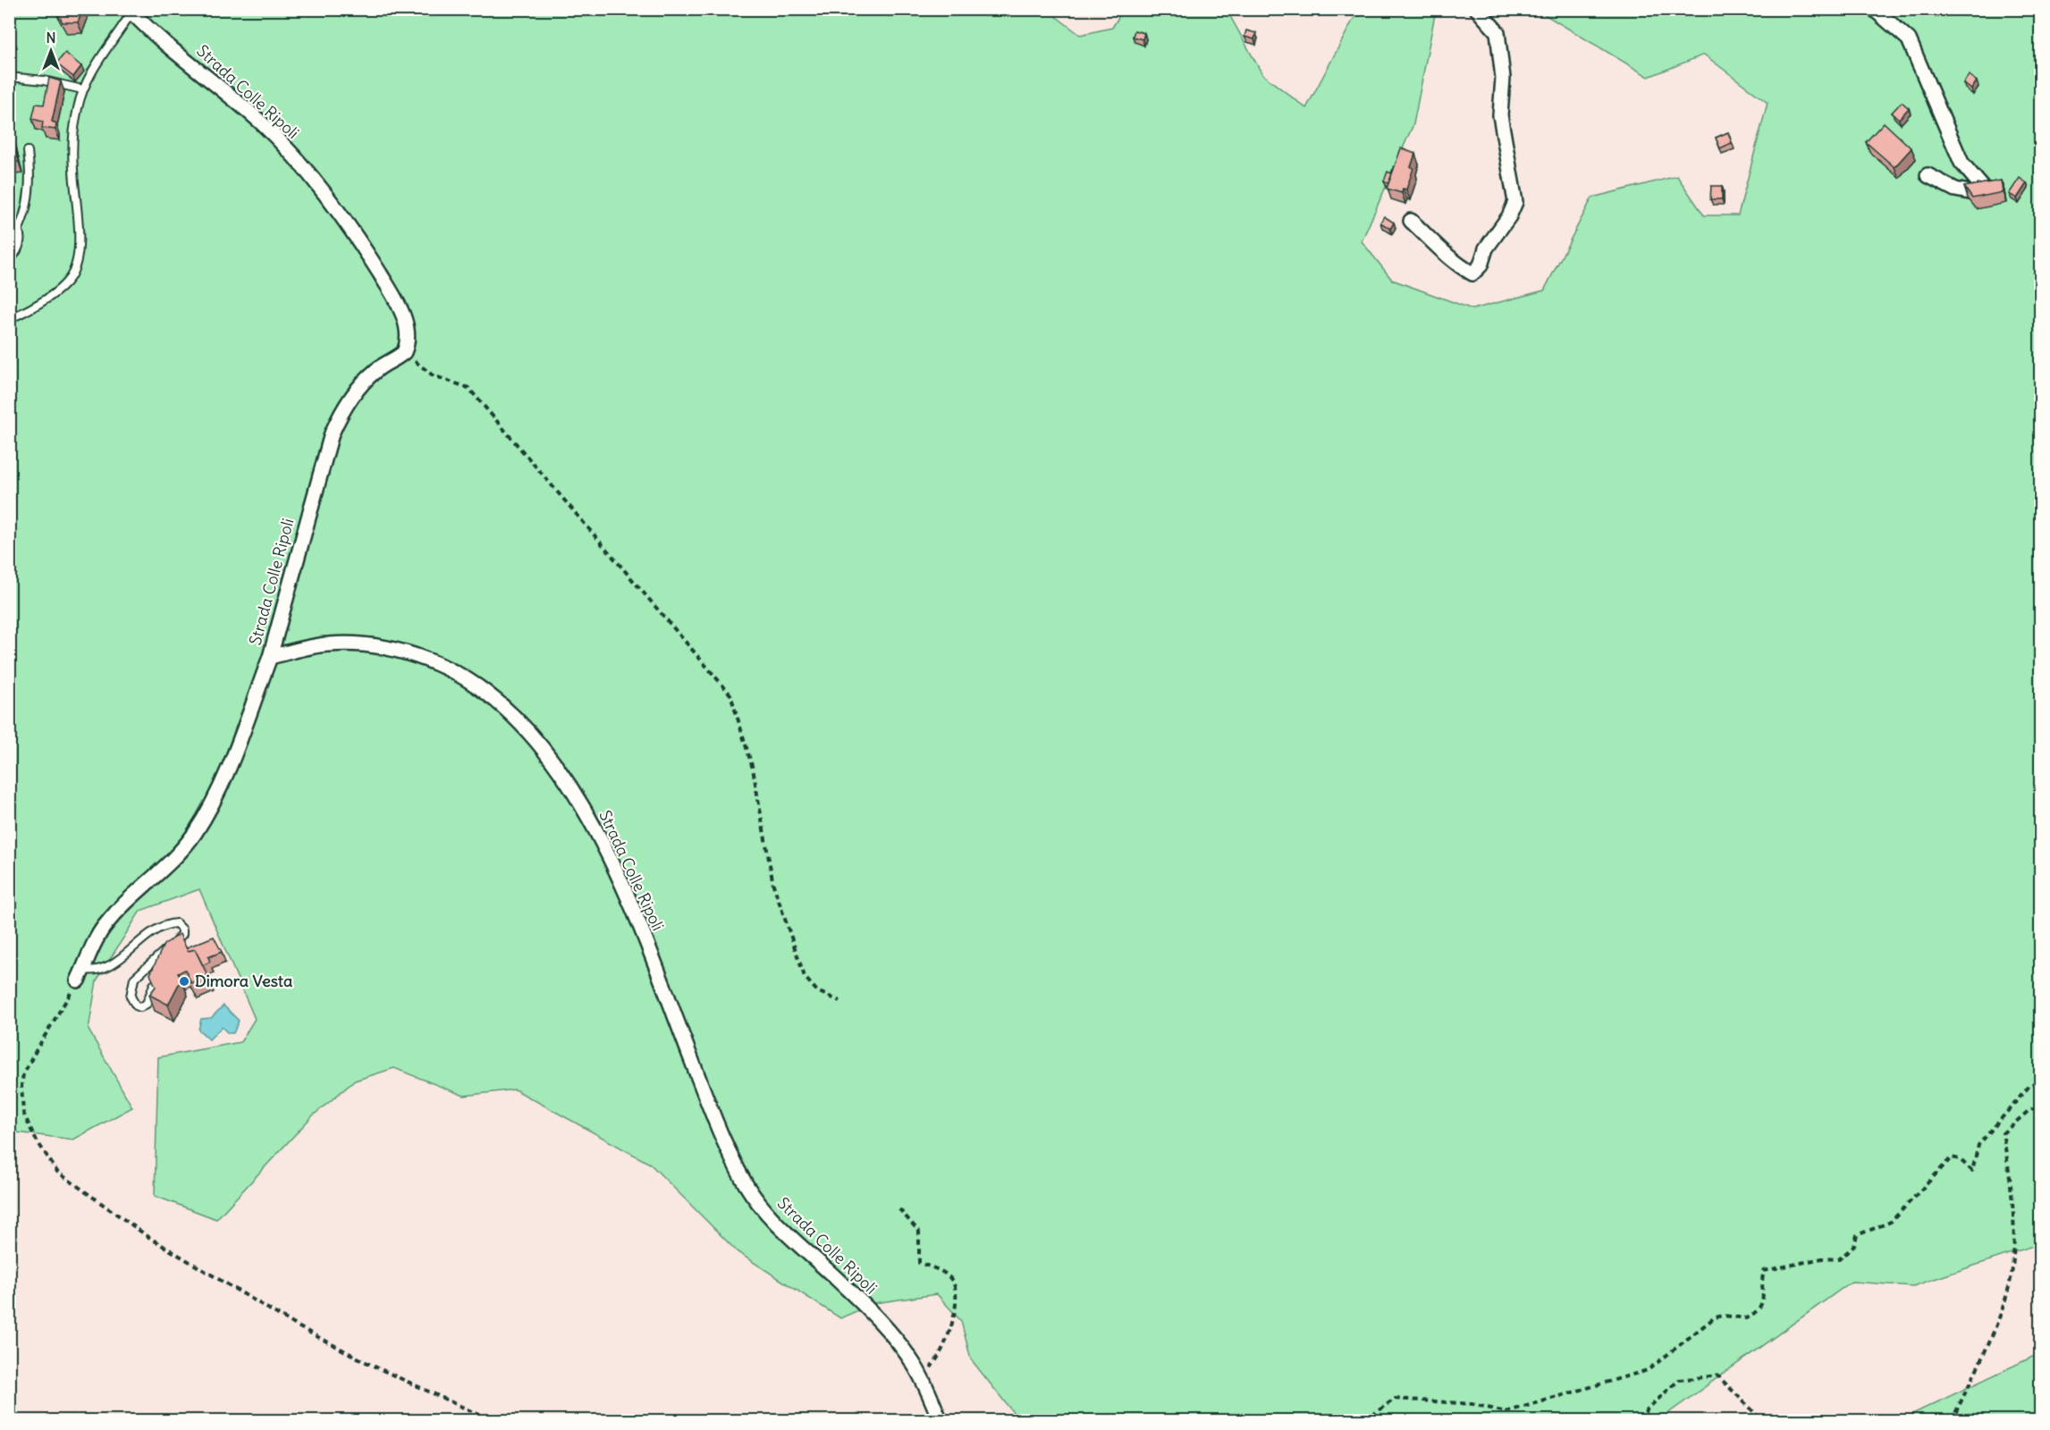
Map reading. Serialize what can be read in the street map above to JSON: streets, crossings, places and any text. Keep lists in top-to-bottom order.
{
  "streets": {
    "street": ["Strada Colle Ripoli"]
  },
  "places": ["Dimora Vesta"],
  "north": "top"
}
